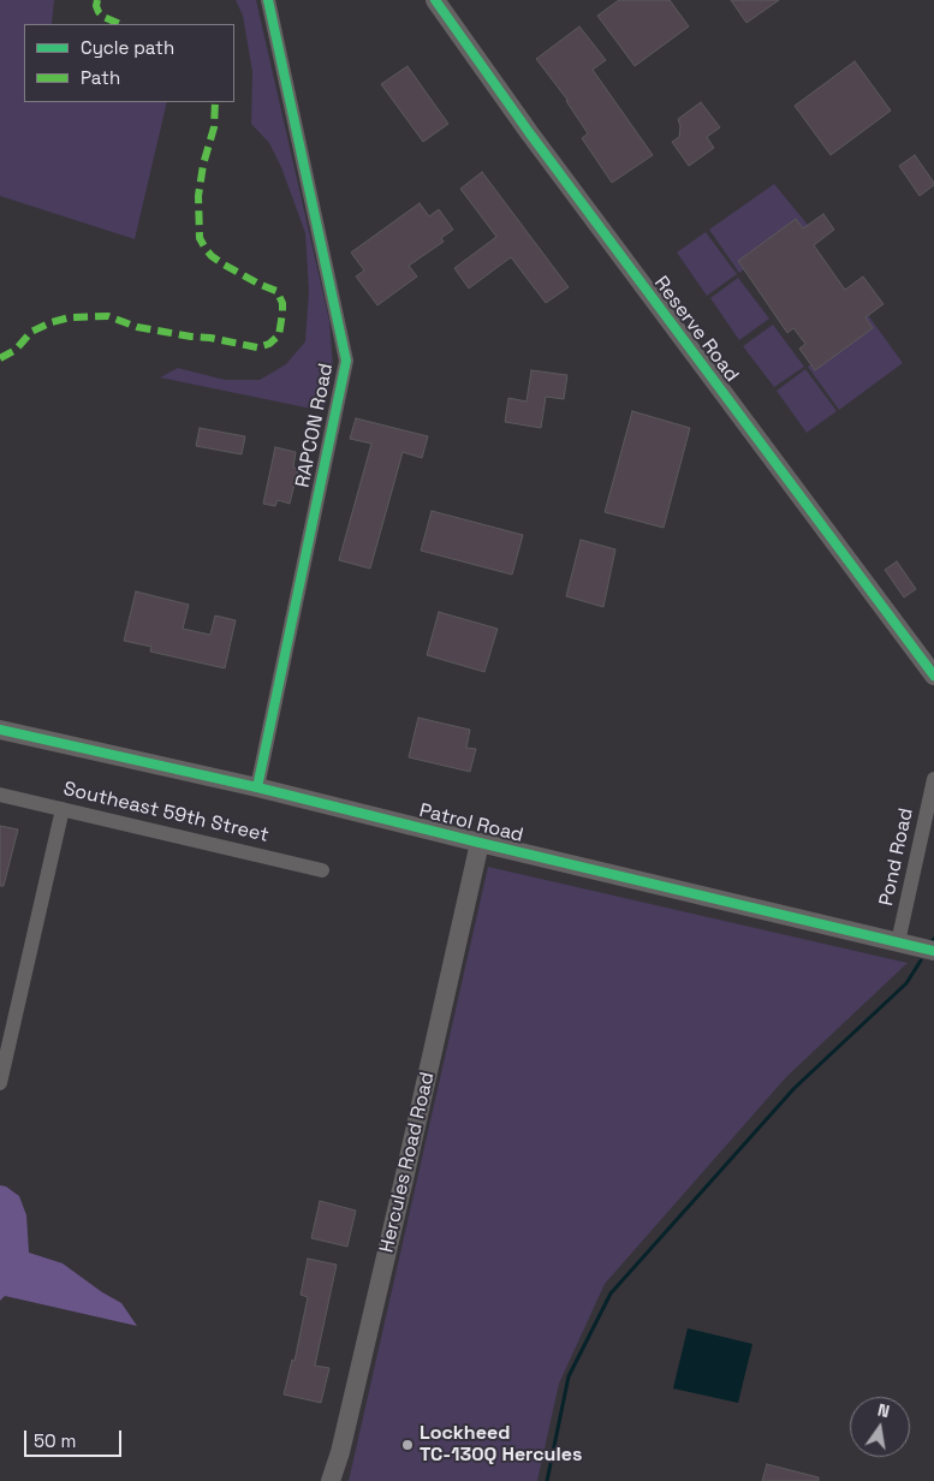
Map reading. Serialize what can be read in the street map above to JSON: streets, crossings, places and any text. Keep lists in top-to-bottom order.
{
  "streets": {
    "street": [
      "Reserve Road",
      "RAPCON Road",
      "Southeast 59th Street",
      "Patrol Road",
      "Pond Road",
      "Hercules Road Road"
    ]
  },
  "crossings": [
    ["RAPCON Road", "Patrol Road"],
    ["Patrol Road", "Pond Road"],
    ["Patrol Road", "Hercules Road Road"]
  ],
  "places": ["Lockheed TC-130Q Hercules"],
  "legend": ["Cycle path", "Path"],
  "scale_bar": "50 m",
  "north": "top"
}
